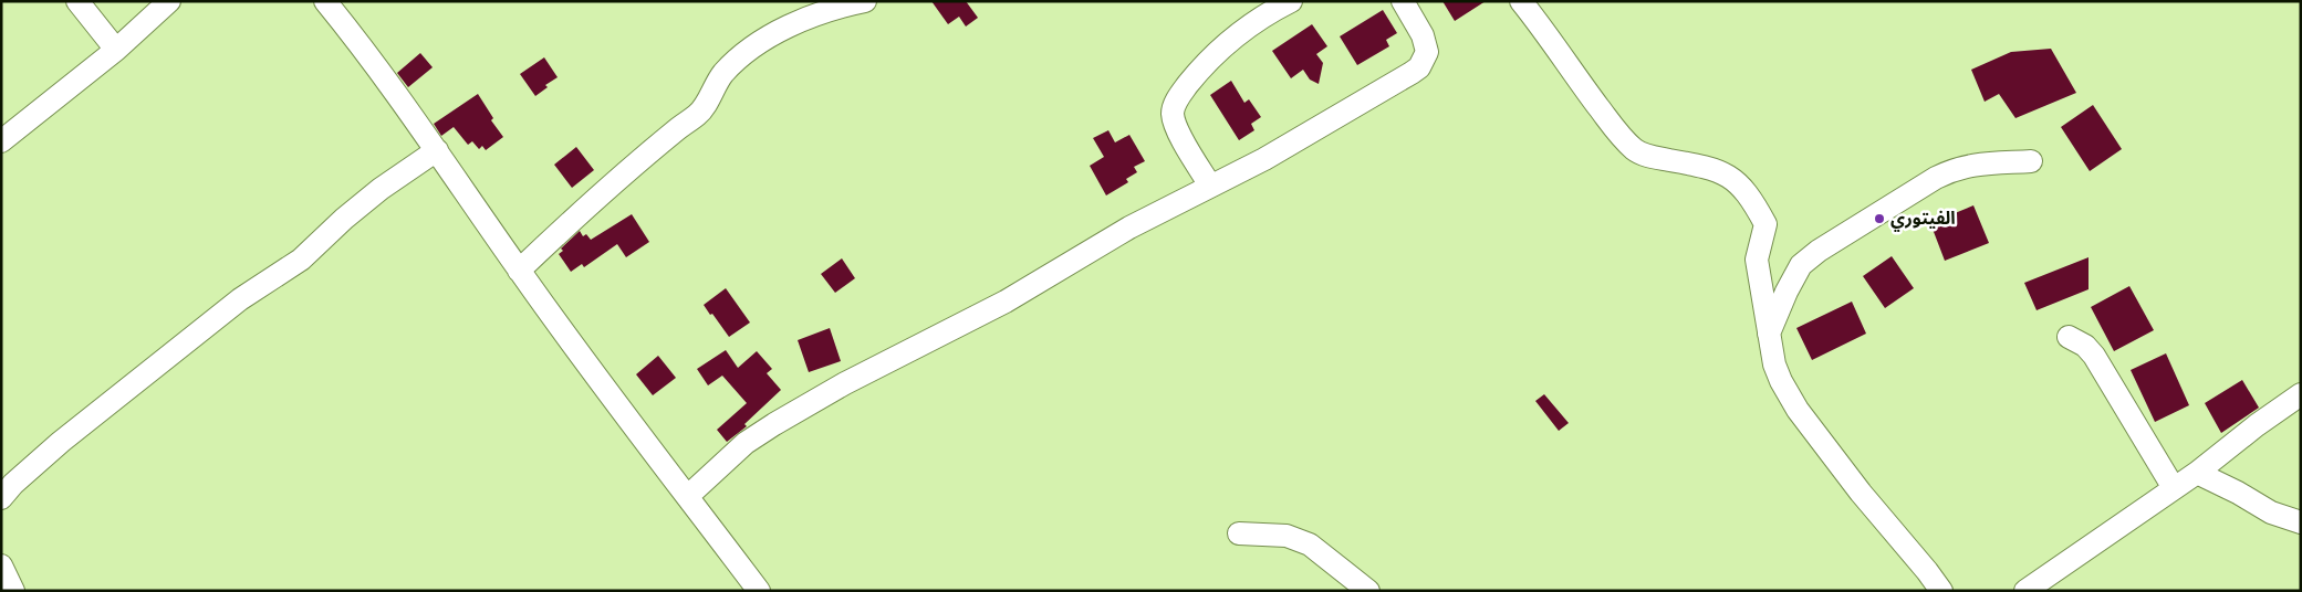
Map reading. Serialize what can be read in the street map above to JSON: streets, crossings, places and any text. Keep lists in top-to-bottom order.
{
  "places": ["الفيتوري"]
}
